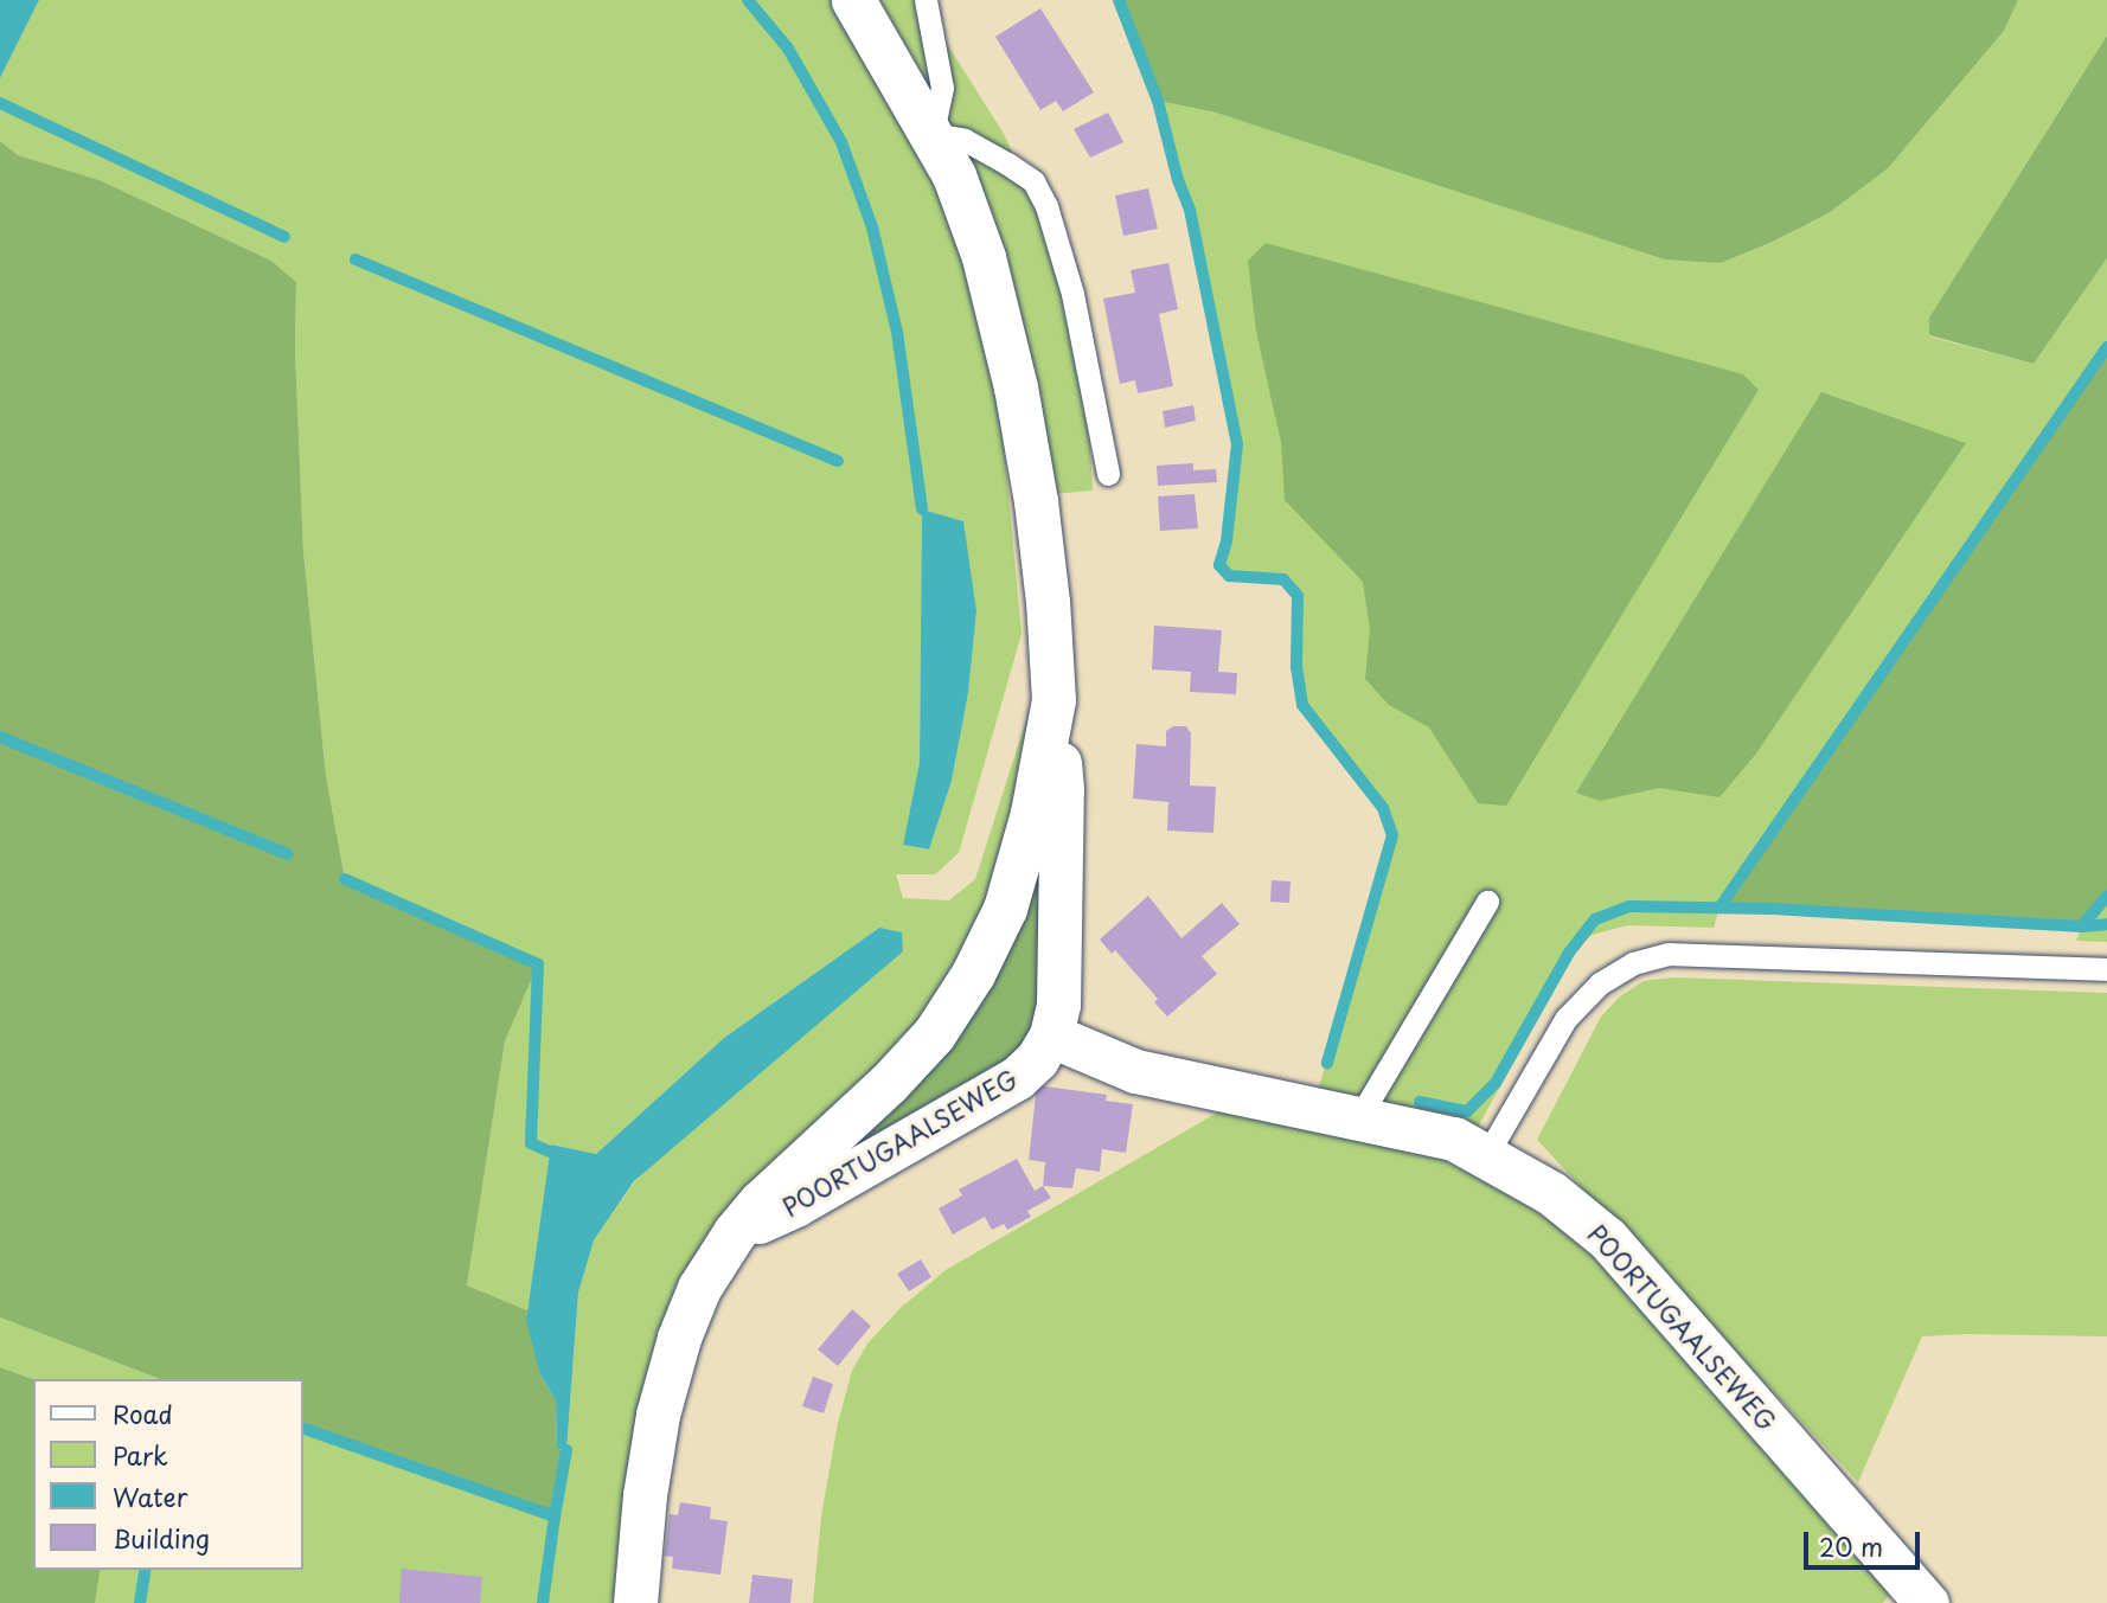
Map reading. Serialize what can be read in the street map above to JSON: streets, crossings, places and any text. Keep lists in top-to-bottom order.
{
  "streets": {
    "street": ["POORTUGAALSEWEG"]
  },
  "legend": [
    "Road",
    "Park",
    "Water",
    "Building"
  ],
  "scale_bar": "20 m"
}
